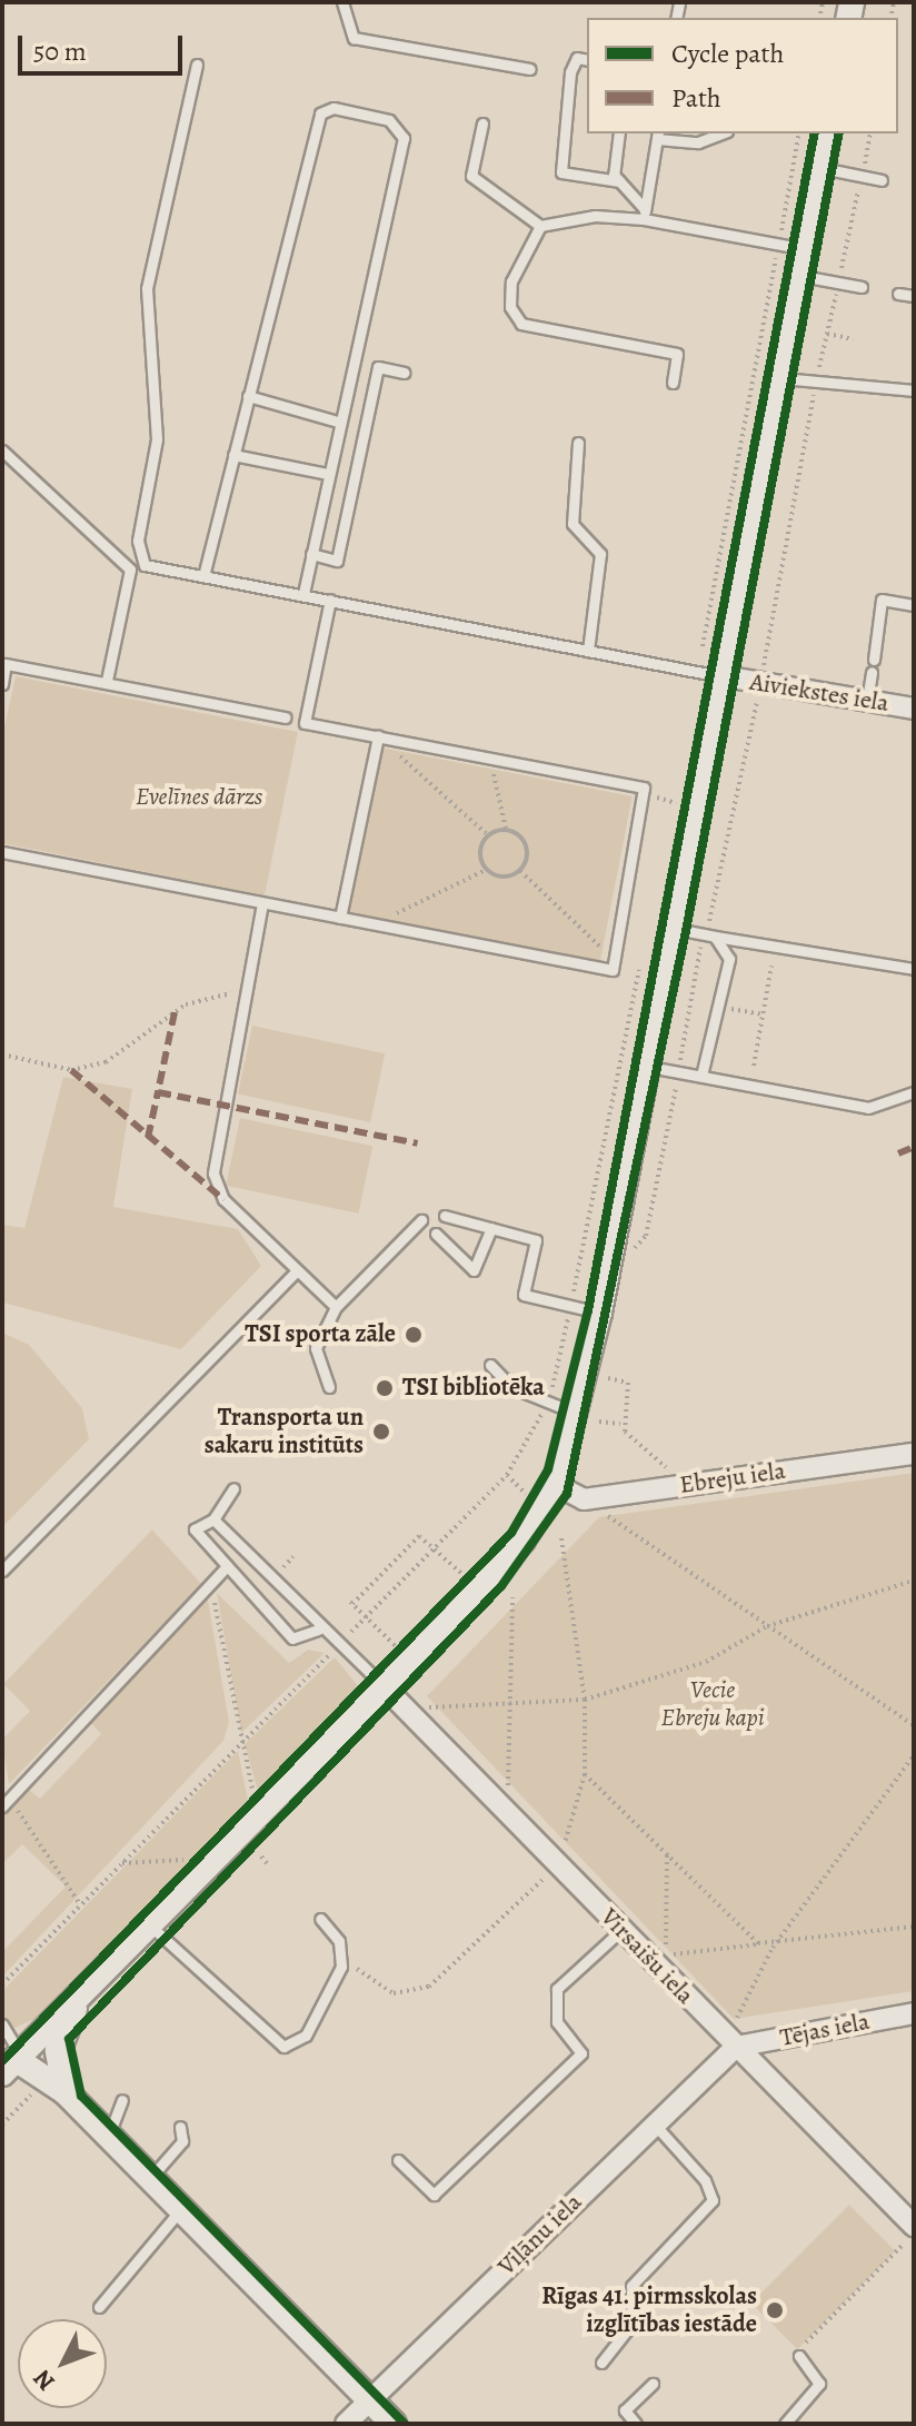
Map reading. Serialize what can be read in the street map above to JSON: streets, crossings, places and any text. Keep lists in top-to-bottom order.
{
  "streets": {
    "street": [
      "Aiviekstes iela",
      "Ebreju iela",
      "Virsaišu iela",
      "Tējas iela",
      "Viļānu iela"
    ]
  },
  "crossings": [
    ["Virsaišu iela", "Tējas iela"],
    ["Virsaišu iela", "Viļānu iela"],
    ["Tējas iela", "Viļānu iela"]
  ],
  "parks": ["Evelīnes dārzs", "Vecie Ebreju kapi"],
  "places": [
    "TSI sporta zāle",
    "TSI bibliotēka",
    "Transporta un sakaru institūts",
    "Rīgas 41. pirmsskolas izglītības iestāde"
  ],
  "legend": ["Cycle path", "Path"],
  "scale_bar": "50 m",
  "north": "bottom left"
}
